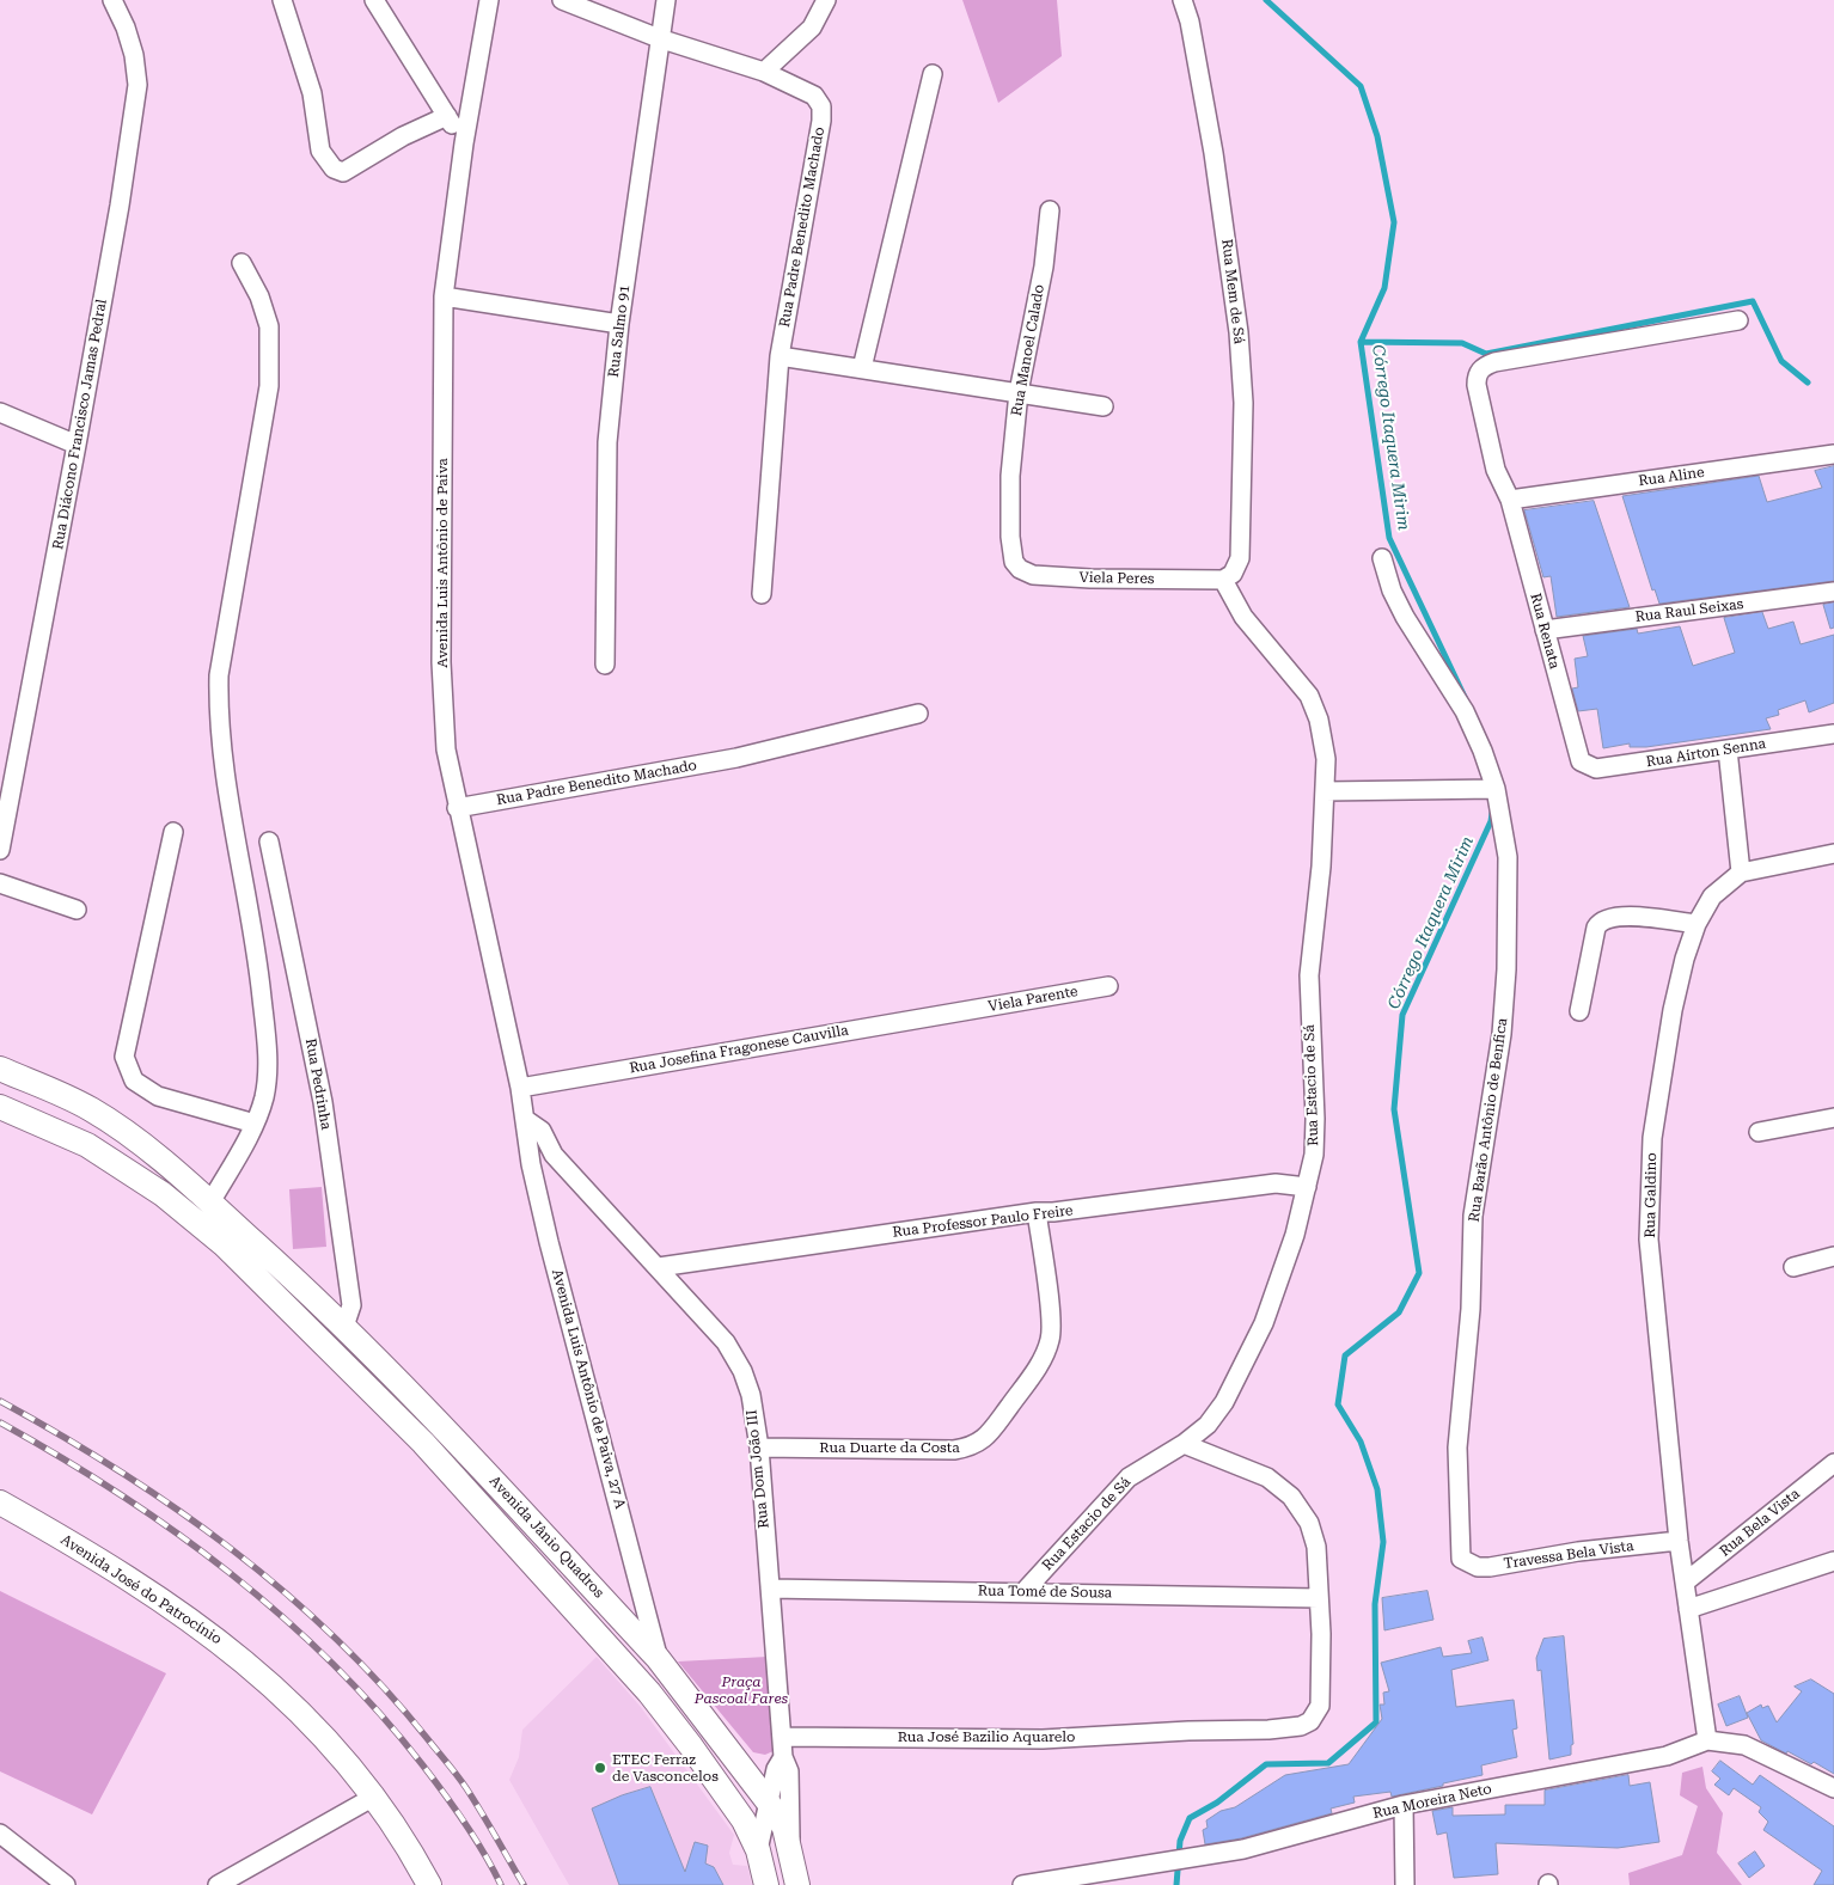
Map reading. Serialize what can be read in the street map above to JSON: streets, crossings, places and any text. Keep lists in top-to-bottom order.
{
  "streets": {
    "main road": ["Avenida Jânio Quadros", "Avenida José do Patrocínio"],
    "street": [
      "Rua Padre Benedito Machado",
      "Rua Mem de Sá",
      "Rua Salmo 91",
      "Rua Manoel Calado",
      "Rua Diácono Francisco Jamas Pedral",
      "Rua Aline",
      "Avenida Luis Antônio de Paiva",
      "Viela Peres",
      "Rua Raul Seixas",
      "Rua Renata",
      "Rua Aírton Senna",
      "Viela Parente",
      "Rua Josefina Fragonese Cauvilla",
      "Rua Pedrinha",
      "Rua Estacio de Sá",
      "Rua Barão Antônio de Benfica",
      "Rua Galdino",
      "Rua Professor Paulo Freire",
      "Avenida Luis Antônio de Paiva, 27 A",
      "Rua Duarte da Costa",
      "Rua Dom João III",
      "Rua Bela Vista",
      "Travessa Bela Vista",
      "Rua Tomé de Sousa",
      "Rua José Bazilio Aquarelo",
      "Rua Moreira Neto"
    ]
  },
  "crossings": [
    ["Rua Padre Benedito Machado", "Rua Salmo 91"],
    ["Rua Padre Benedito Machado", "Avenida Luis Antônio de Paiva"],
    ["Rua Mem de Sá", "Viela Peres"],
    ["Rua Mem de Sá", "Rua Estacio de Sá"],
    ["Rua Manoel Calado", "Viela Peres"],
    ["Rua Aline", "Rua Renata"],
    ["Avenida Luis Antônio de Paiva", "Rua Josefina Fragonese Cauvilla"],
    ["Avenida Luis Antônio de Paiva", "Avenida Luis Antônio de Paiva, 27 A"],
    ["Avenida Luis Antônio de Paiva", "Rua Dom João III"],
    ["Viela Peres", "Rua Estacio de Sá"],
    ["Rua Raul Seixas", "Rua Renata"],
    ["Rua Renata", "Rua Aírton Senna"],
    ["Viela Parente", "Rua Josefina Fragonese Cauvilla"],
    ["Rua Pedrinha", "Avenida Jânio Quadros"],
    ["Rua Estacio de Sá", "Rua Professor Paulo Freire"],
    ["Rua Estacio de Sá", "Rua Tomé de Sousa"],
    ["Rua Barão Antônio de Benfica", "Travessa Bela Vista"],
    ["Rua Galdino", "Rua Bela Vista"],
    ["Rua Galdino", "Travessa Bela Vista"],
    ["Rua Galdino", "Rua Moreira Neto"],
    ["Rua Professor Paulo Freire", "Rua Duarte da Costa"],
    ["Rua Professor Paulo Freire", "Rua Dom João III"],
    ["Avenida Luis Antônio de Paiva, 27 A", "Rua Dom João III"],
    ["Avenida Luis Antônio de Paiva, 27 A", "Avenida Jânio Quadros"],
    ["Rua Duarte da Costa", "Rua Dom João III"],
    ["Rua Dom João III", "Avenida Jânio Quadros"],
    ["Rua Dom João III", "Rua Tomé de Sousa"],
    ["Rua Dom João III", "Rua José Bazilio Aquarelo"],
    ["Rua Tomé de Sousa", "Rua José Bazilio Aquarelo"]
  ],
  "water": ["Córrego Itaquera Mirim"],
  "parks": ["Praça Pascoal Fares"],
  "places": ["ETEC Ferraz de Vasconcelos"]
}
